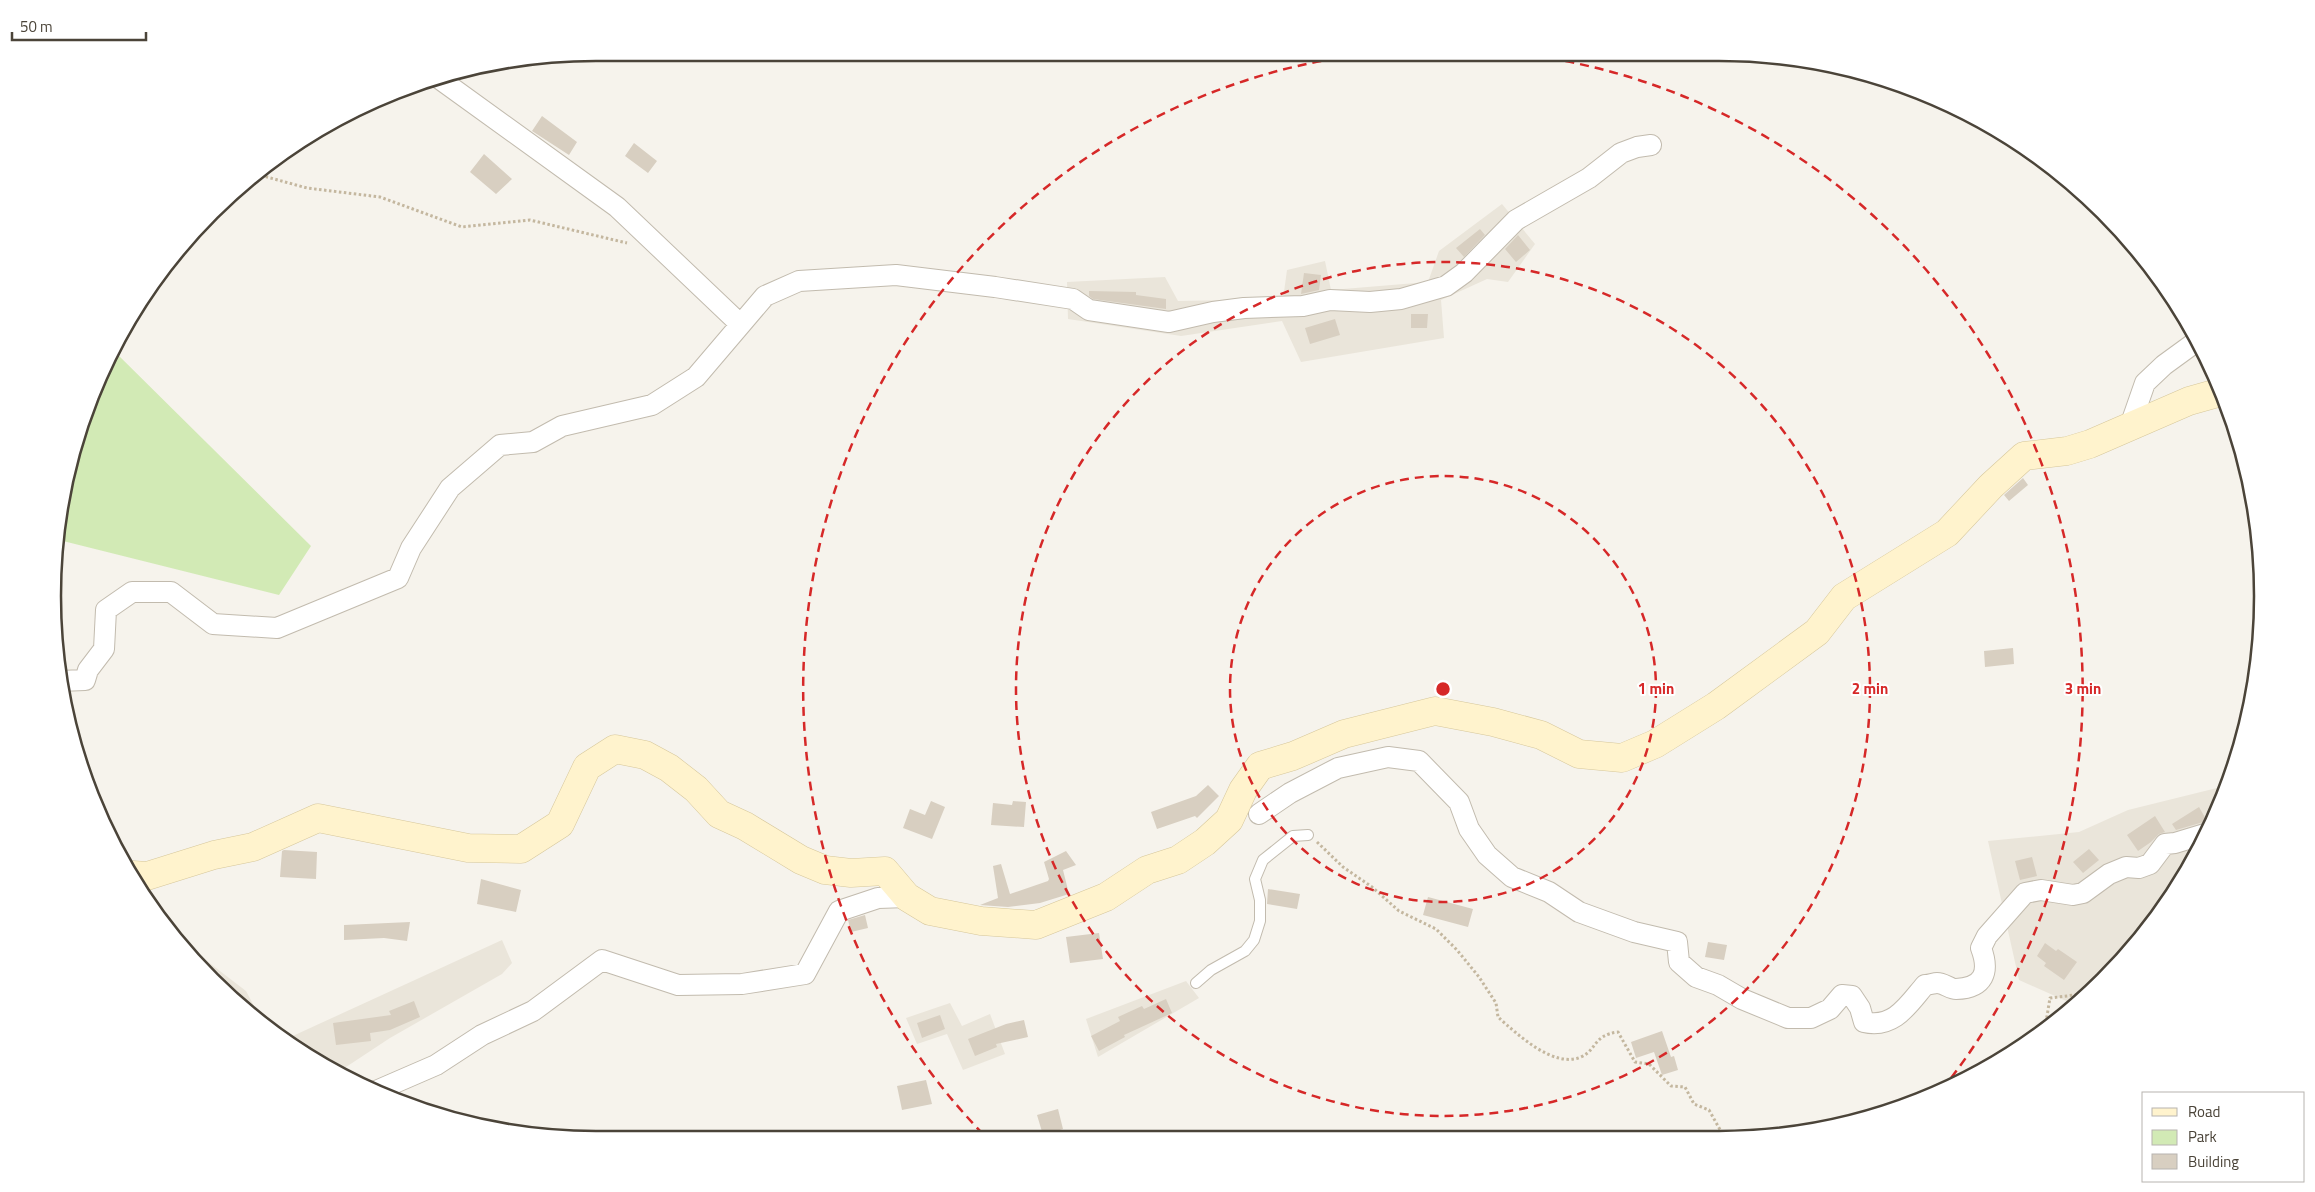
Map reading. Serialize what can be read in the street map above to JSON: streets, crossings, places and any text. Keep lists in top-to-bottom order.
{
  "legend": ["Road", "Park", "Building"],
  "scale_bar": "50 m",
  "rings": ["1 min", "2 min", "3 min"]
}
